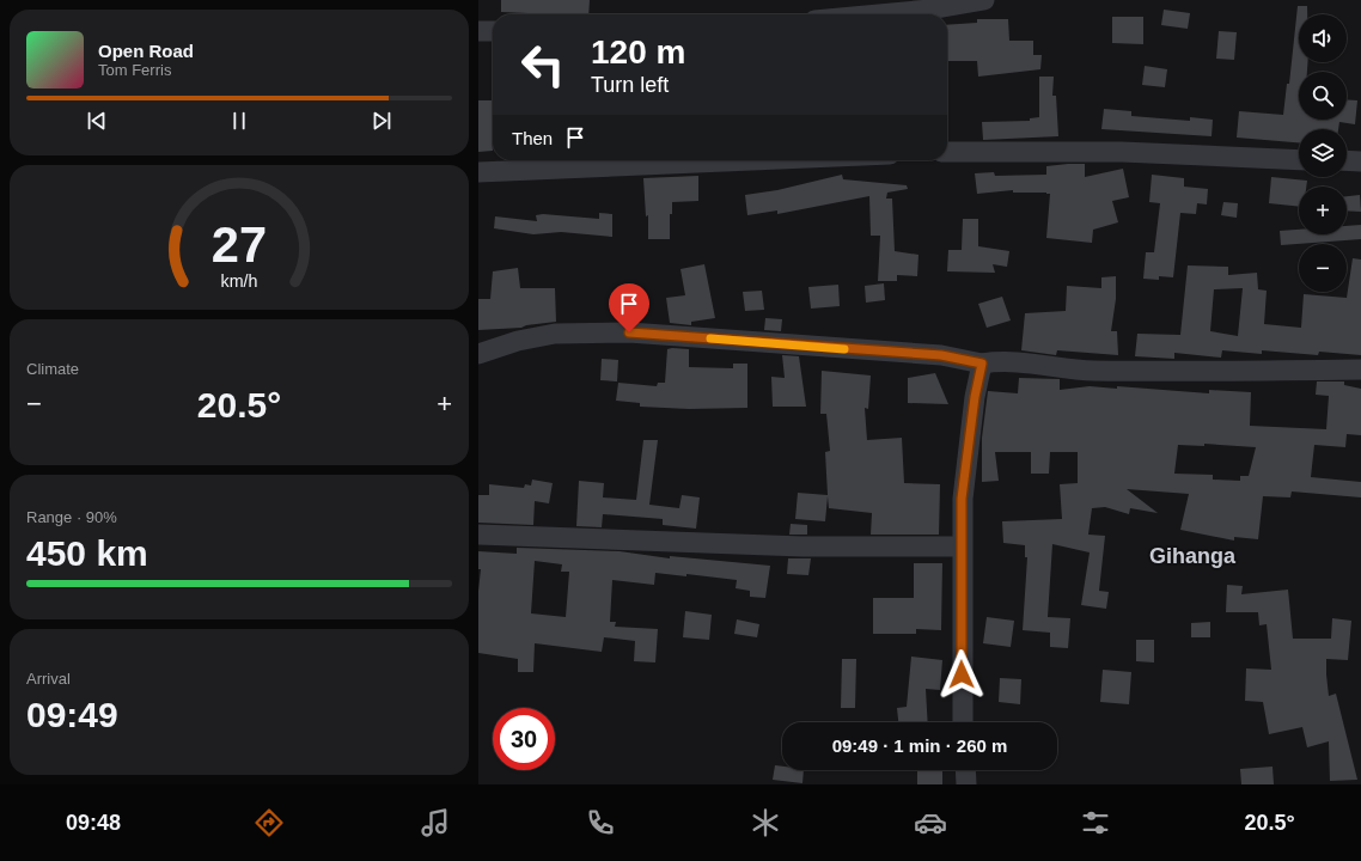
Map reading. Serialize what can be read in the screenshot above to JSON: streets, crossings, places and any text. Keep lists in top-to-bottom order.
{
  "districts": ["Gihanga"],
  "page": {
    "map_buttons": ["+", "−"],
    "turn": ["120 m", "Turn left"],
    "song": ["Open Road", "Tom Ferris"],
    "then": "Then",
    "tile": [
      "Climate",
      ["Range · 90%", "450 km"],
      ["Arrival", "09:49"]
    ],
    "heat": ["−", "20.5°", "+"],
    "limit": "30",
    "trip": "09:49 · 1 min · 260 m",
    "tabs": ["09:48", "20.5°"],
    "gauge": ["27", "km/h"]
  }
}
